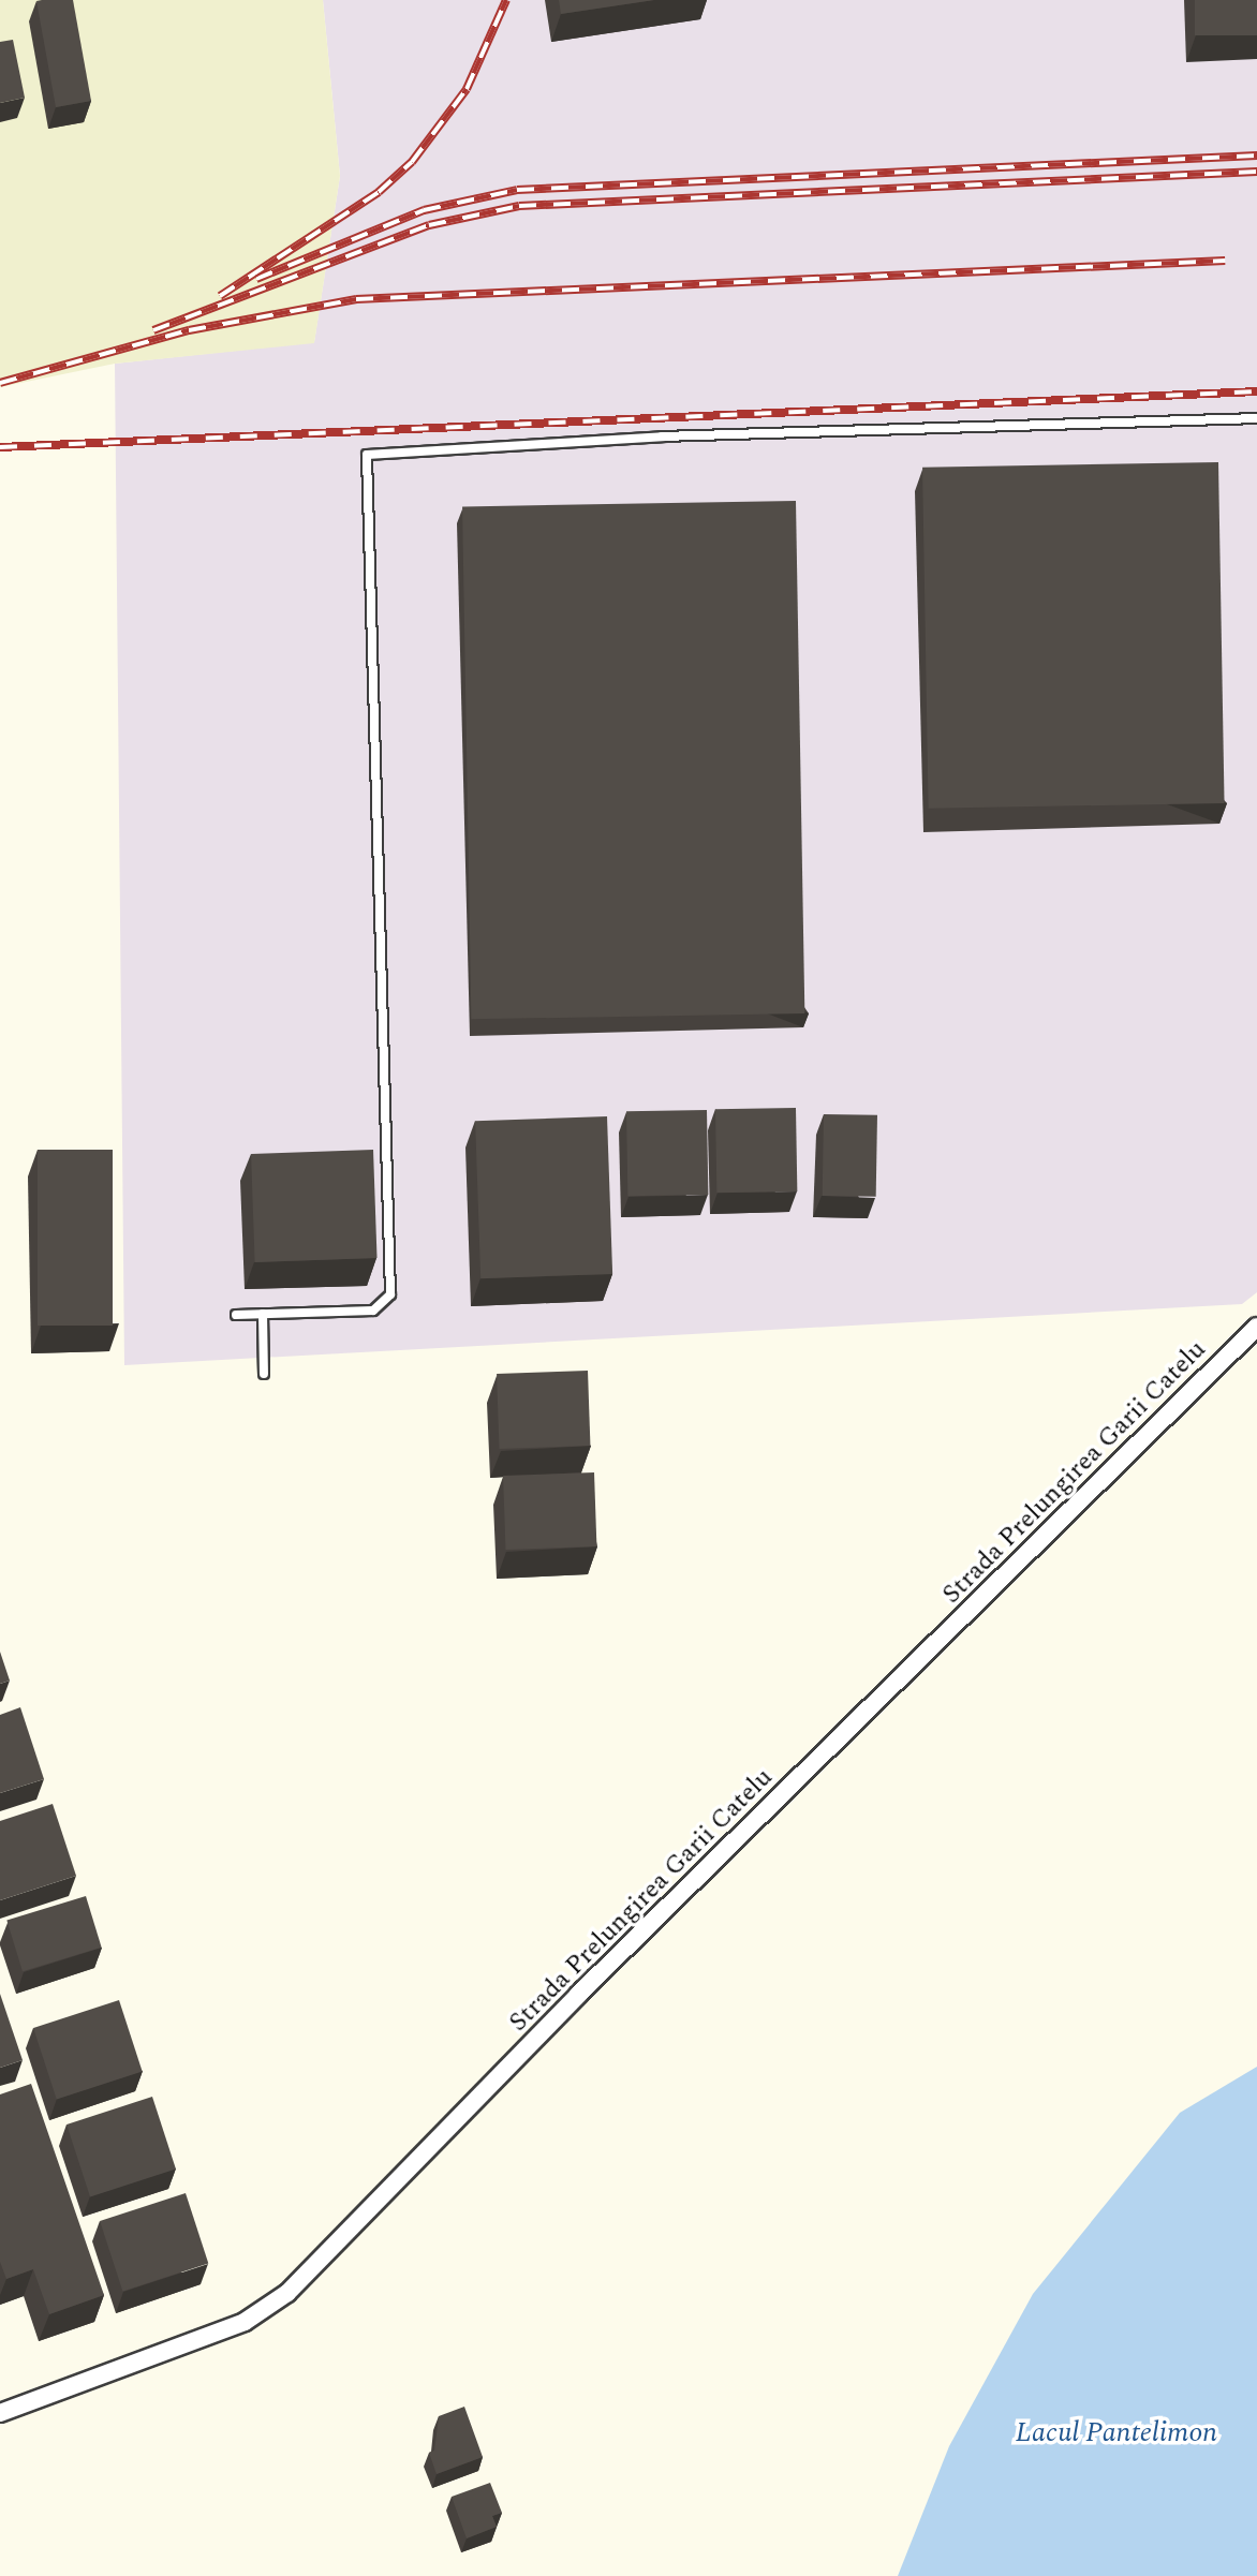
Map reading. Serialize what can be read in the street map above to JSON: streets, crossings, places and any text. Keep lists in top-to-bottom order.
{
  "streets": {
    "street": ["Strada Prelungirea Garii Catelu"]
  },
  "water": ["Lacul Pantelimon"]
}
